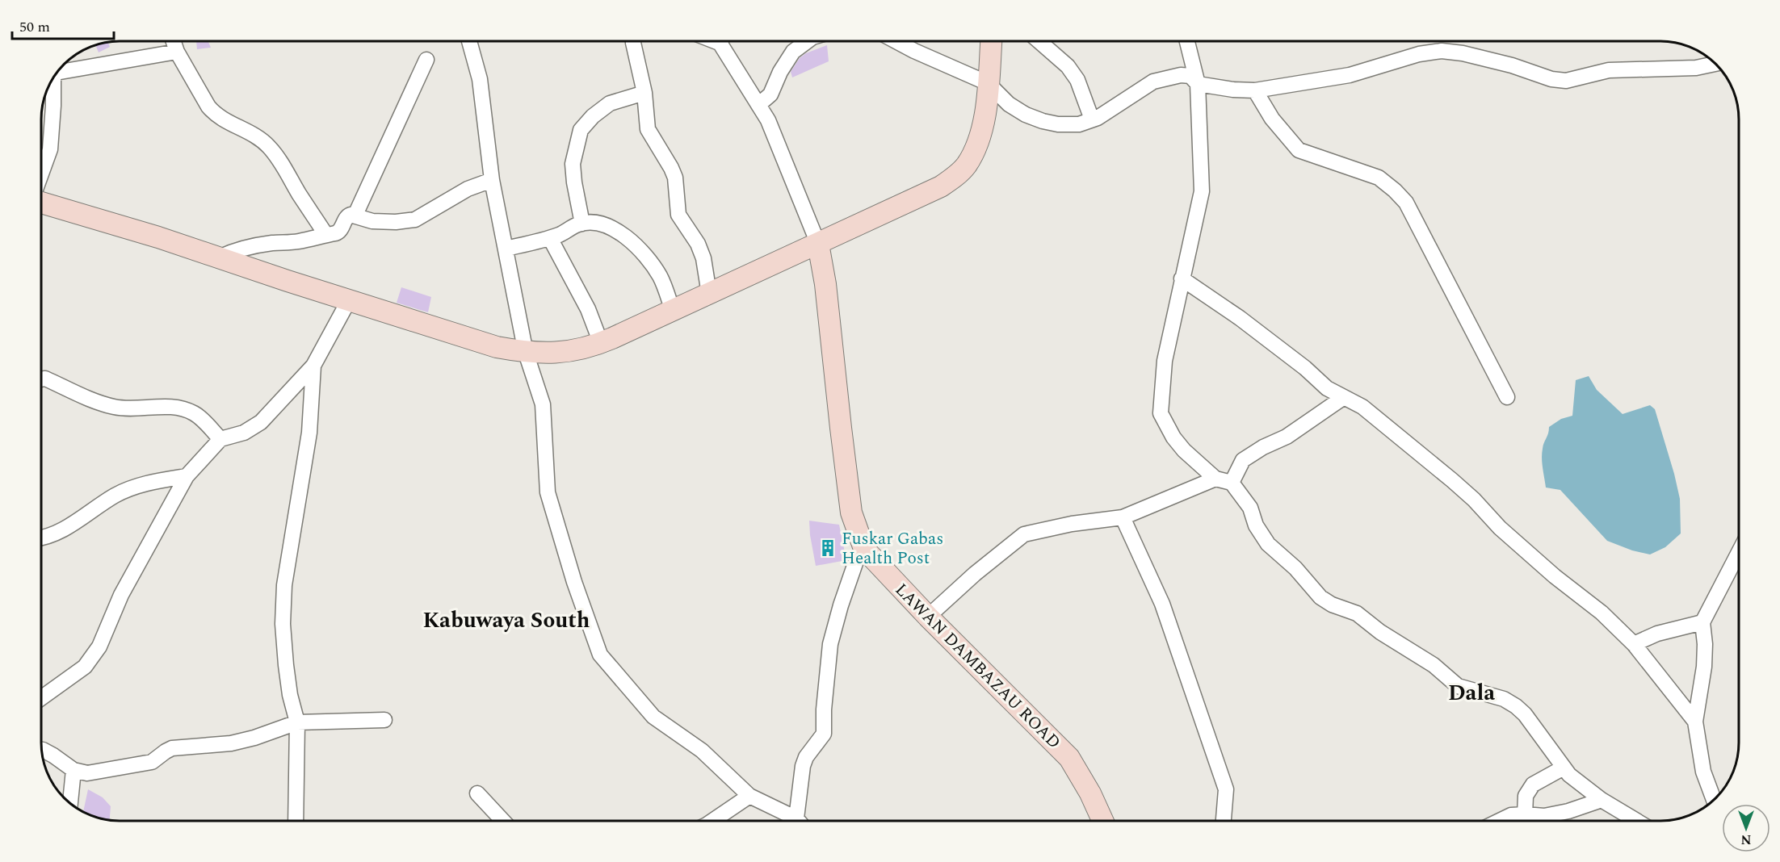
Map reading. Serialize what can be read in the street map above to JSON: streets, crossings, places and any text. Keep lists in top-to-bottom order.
{
  "streets": {
    "main road": ["LAWAN DAMBAZAU ROAD"]
  },
  "districts": ["Kabuwaya South", "Dala"],
  "places": {
    "building": ["Fuskar Gabas Health Post"]
  },
  "scale_bar": "50 m",
  "north": "bottom"
}
